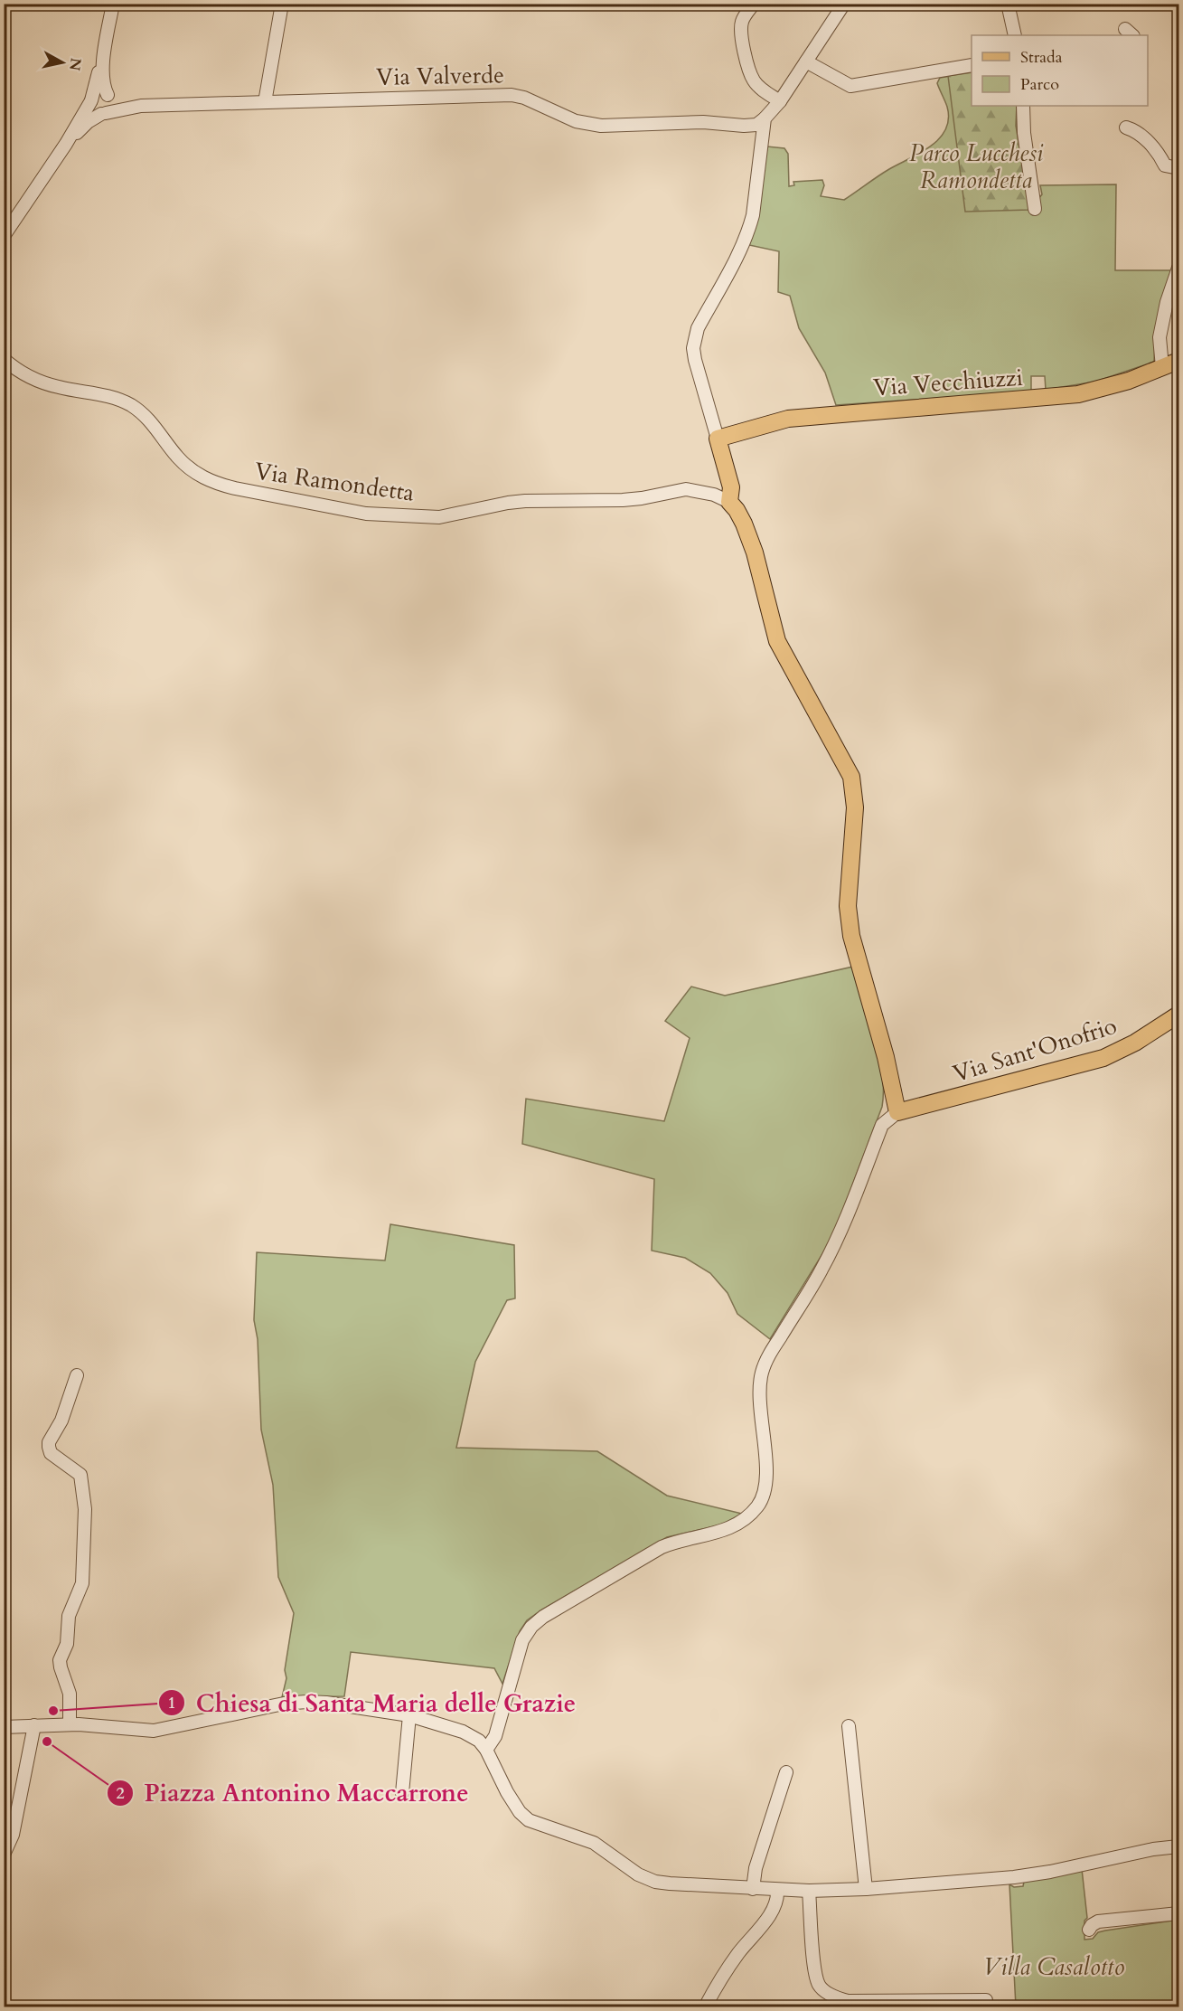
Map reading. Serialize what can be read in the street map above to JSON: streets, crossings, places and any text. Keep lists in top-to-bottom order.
{
  "streets": {
    "main road": ["Via Vecchiuzzi", "Via Sant'Onofrio"],
    "street": ["Via Valverde", "Via Ramondetta"]
  },
  "parks": ["Parco Lucchesi Ramondetta", "Villa Casalotto"],
  "places": ["Chiesa di Santa Maria delle Grazie", "Piazza Antonino Maccarrone"],
  "legend": ["Strada", "Parco"],
  "north": "right"
}
